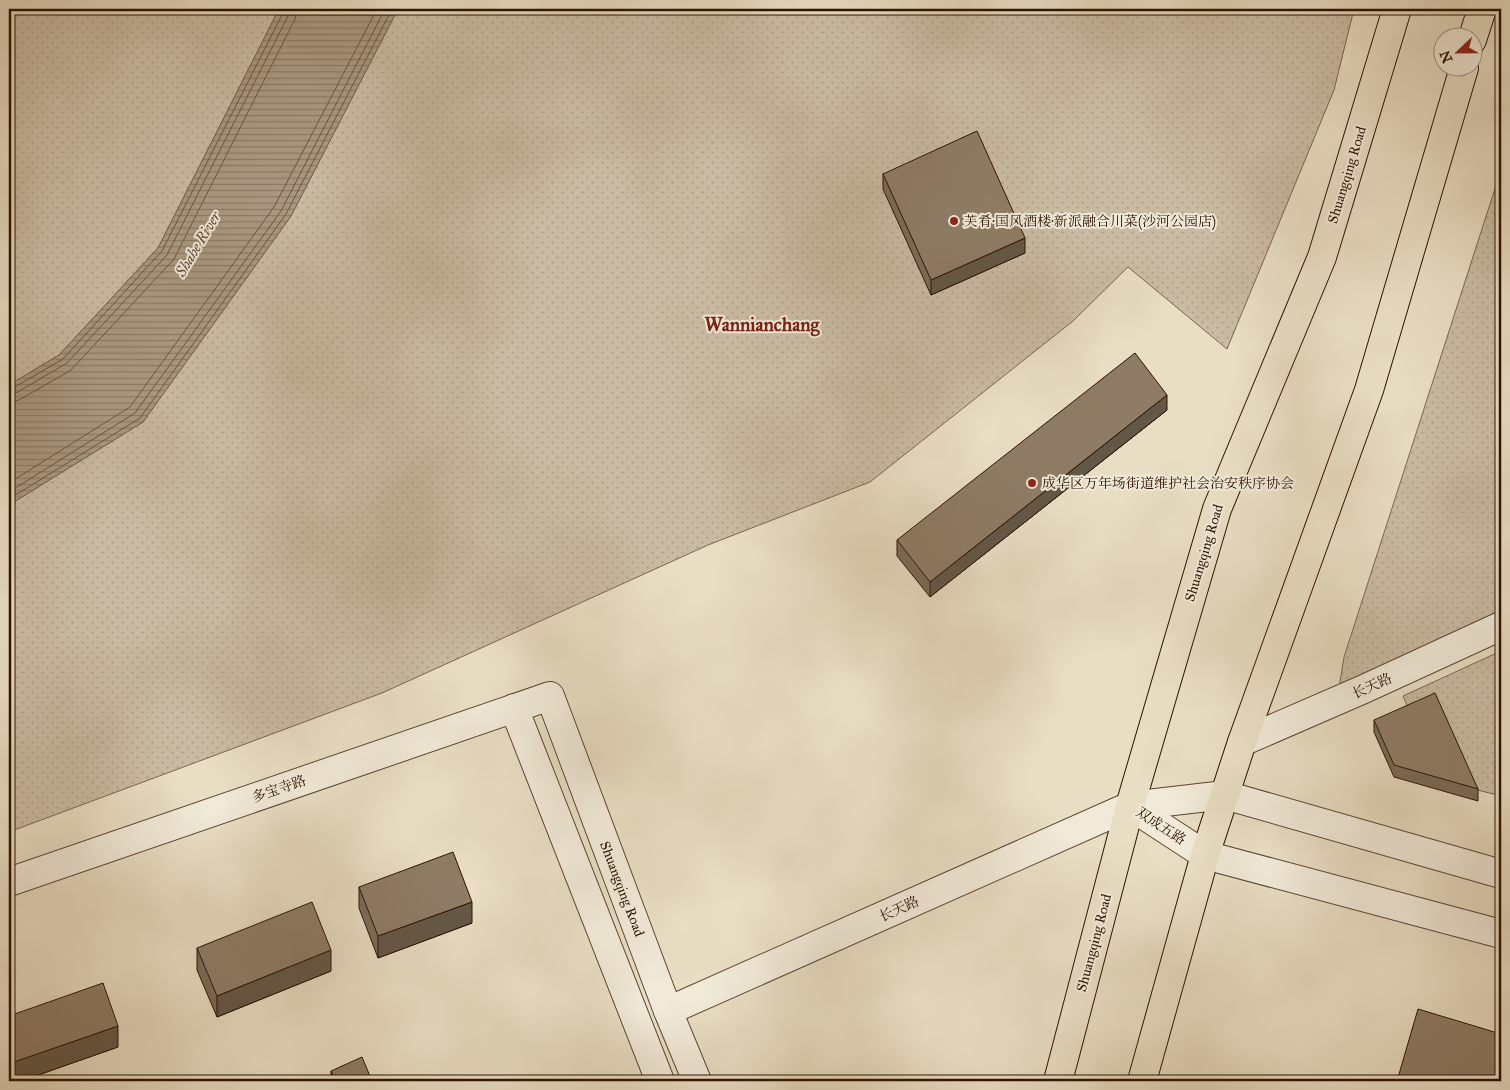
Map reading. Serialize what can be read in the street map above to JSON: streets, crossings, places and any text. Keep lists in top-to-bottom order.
{
  "streets": {
    "main road": ["Shuangqing Road"],
    "street": ["长天路", "多宝寺路", "双成五路"]
  },
  "crossings": [
    ["Shuangqing Road", "长天路"],
    ["Shuangqing Road", "多宝寺路"],
    ["Shuangqing Road", "双成五路"],
    ["长天路", "双成五路"]
  ],
  "districts": ["Wannianchang"],
  "water": ["Shahe River"],
  "places": ["芙肴·国风酒楼·新派融合川菜(沙河公园店)", "成华区万年场街道维护社会治安秩序协会"],
  "north": "left"
}
